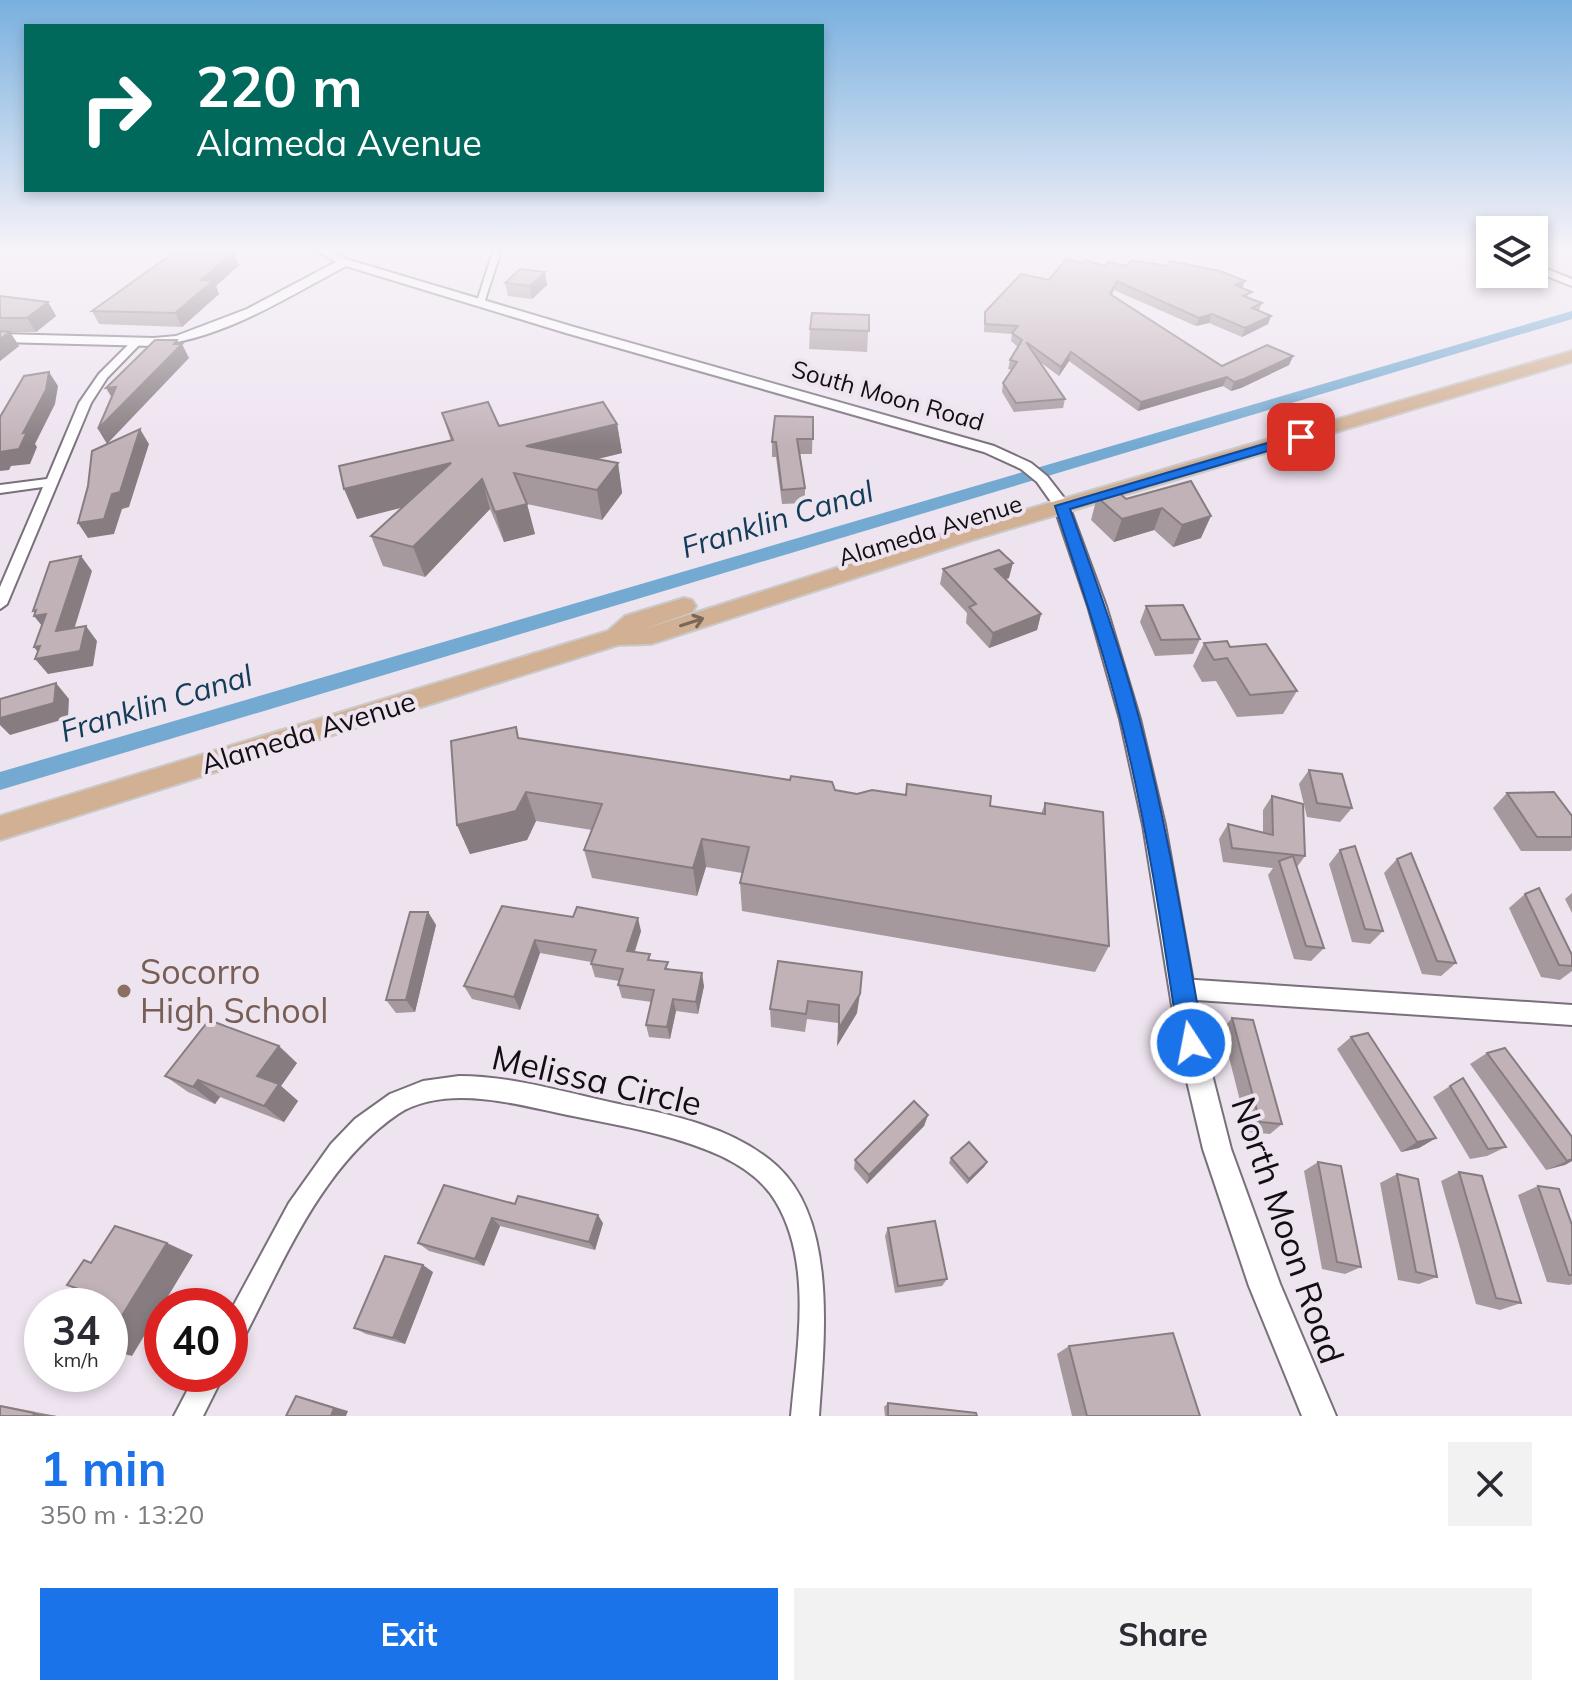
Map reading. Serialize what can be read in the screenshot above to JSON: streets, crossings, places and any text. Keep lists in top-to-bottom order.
{
  "streets": {
    "main road": ["Alameda Avenue"],
    "street": ["South Moon Road", "Melissa Circle", "North Moon Road"]
  },
  "crossings": [
    ["South Moon Road", "Alameda Avenue"],
    ["South Moon Road", "North Moon Road"],
    ["Alameda Avenue", "North Moon Road"]
  ],
  "water": ["Franklin Canal"],
  "places": ["Socorro High School"],
  "page": {
    "turn": ["220 m", "Alameda Avenue"],
    "speed": "34 km/h",
    "limit": "40",
    "heading": ["1 min", "350 m · 13:20"],
    "buttons": ["Exit", "Share"]
  }
}
